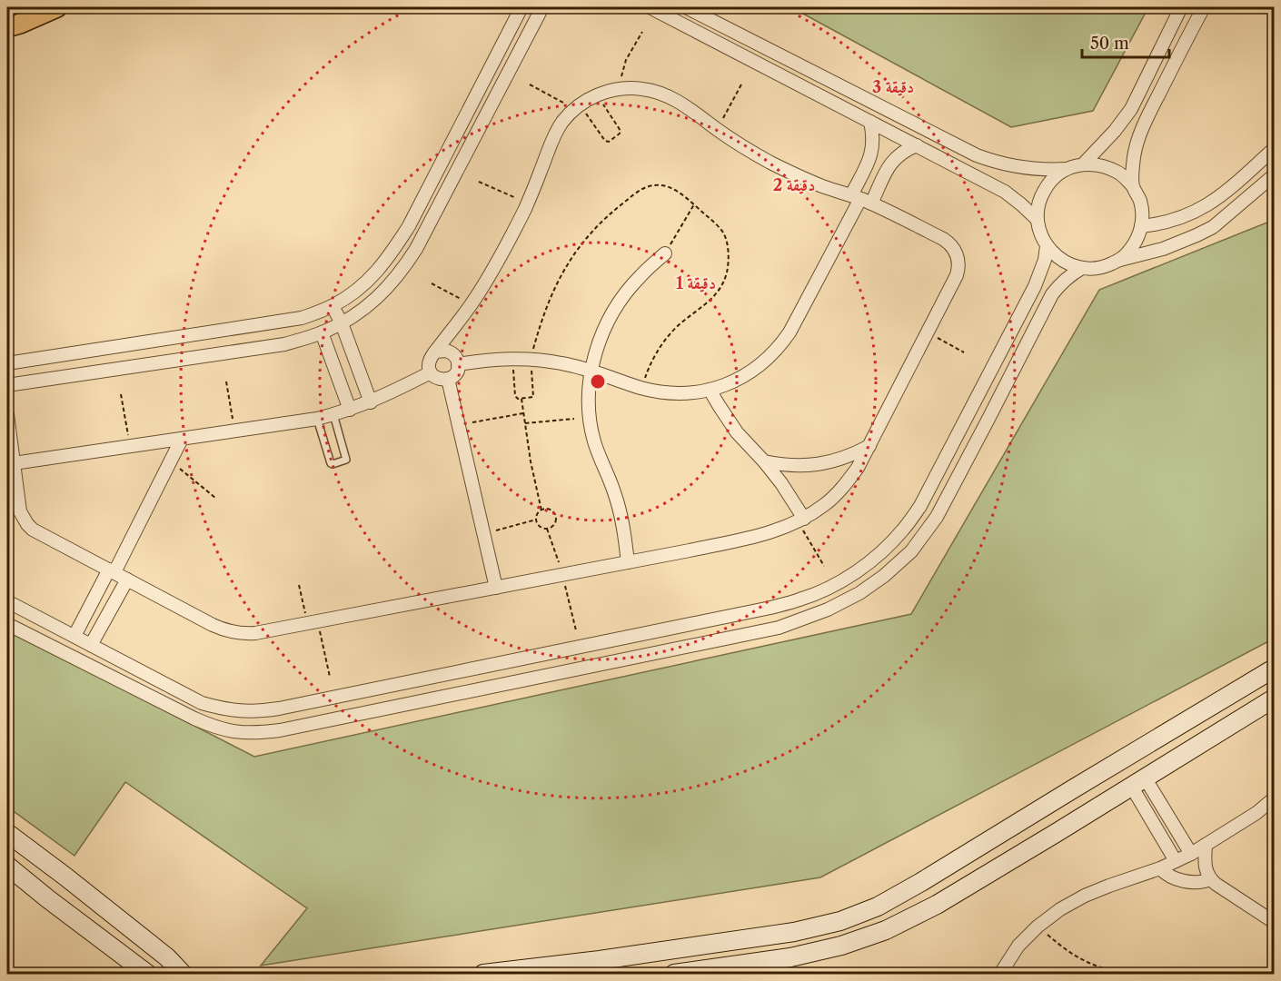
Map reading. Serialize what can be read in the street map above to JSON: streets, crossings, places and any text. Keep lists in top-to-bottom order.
{
  "scale_bar": "50 m",
  "rings": ["3 دقيقة", "2 دقيقة", "1 دقيقة"]
}
